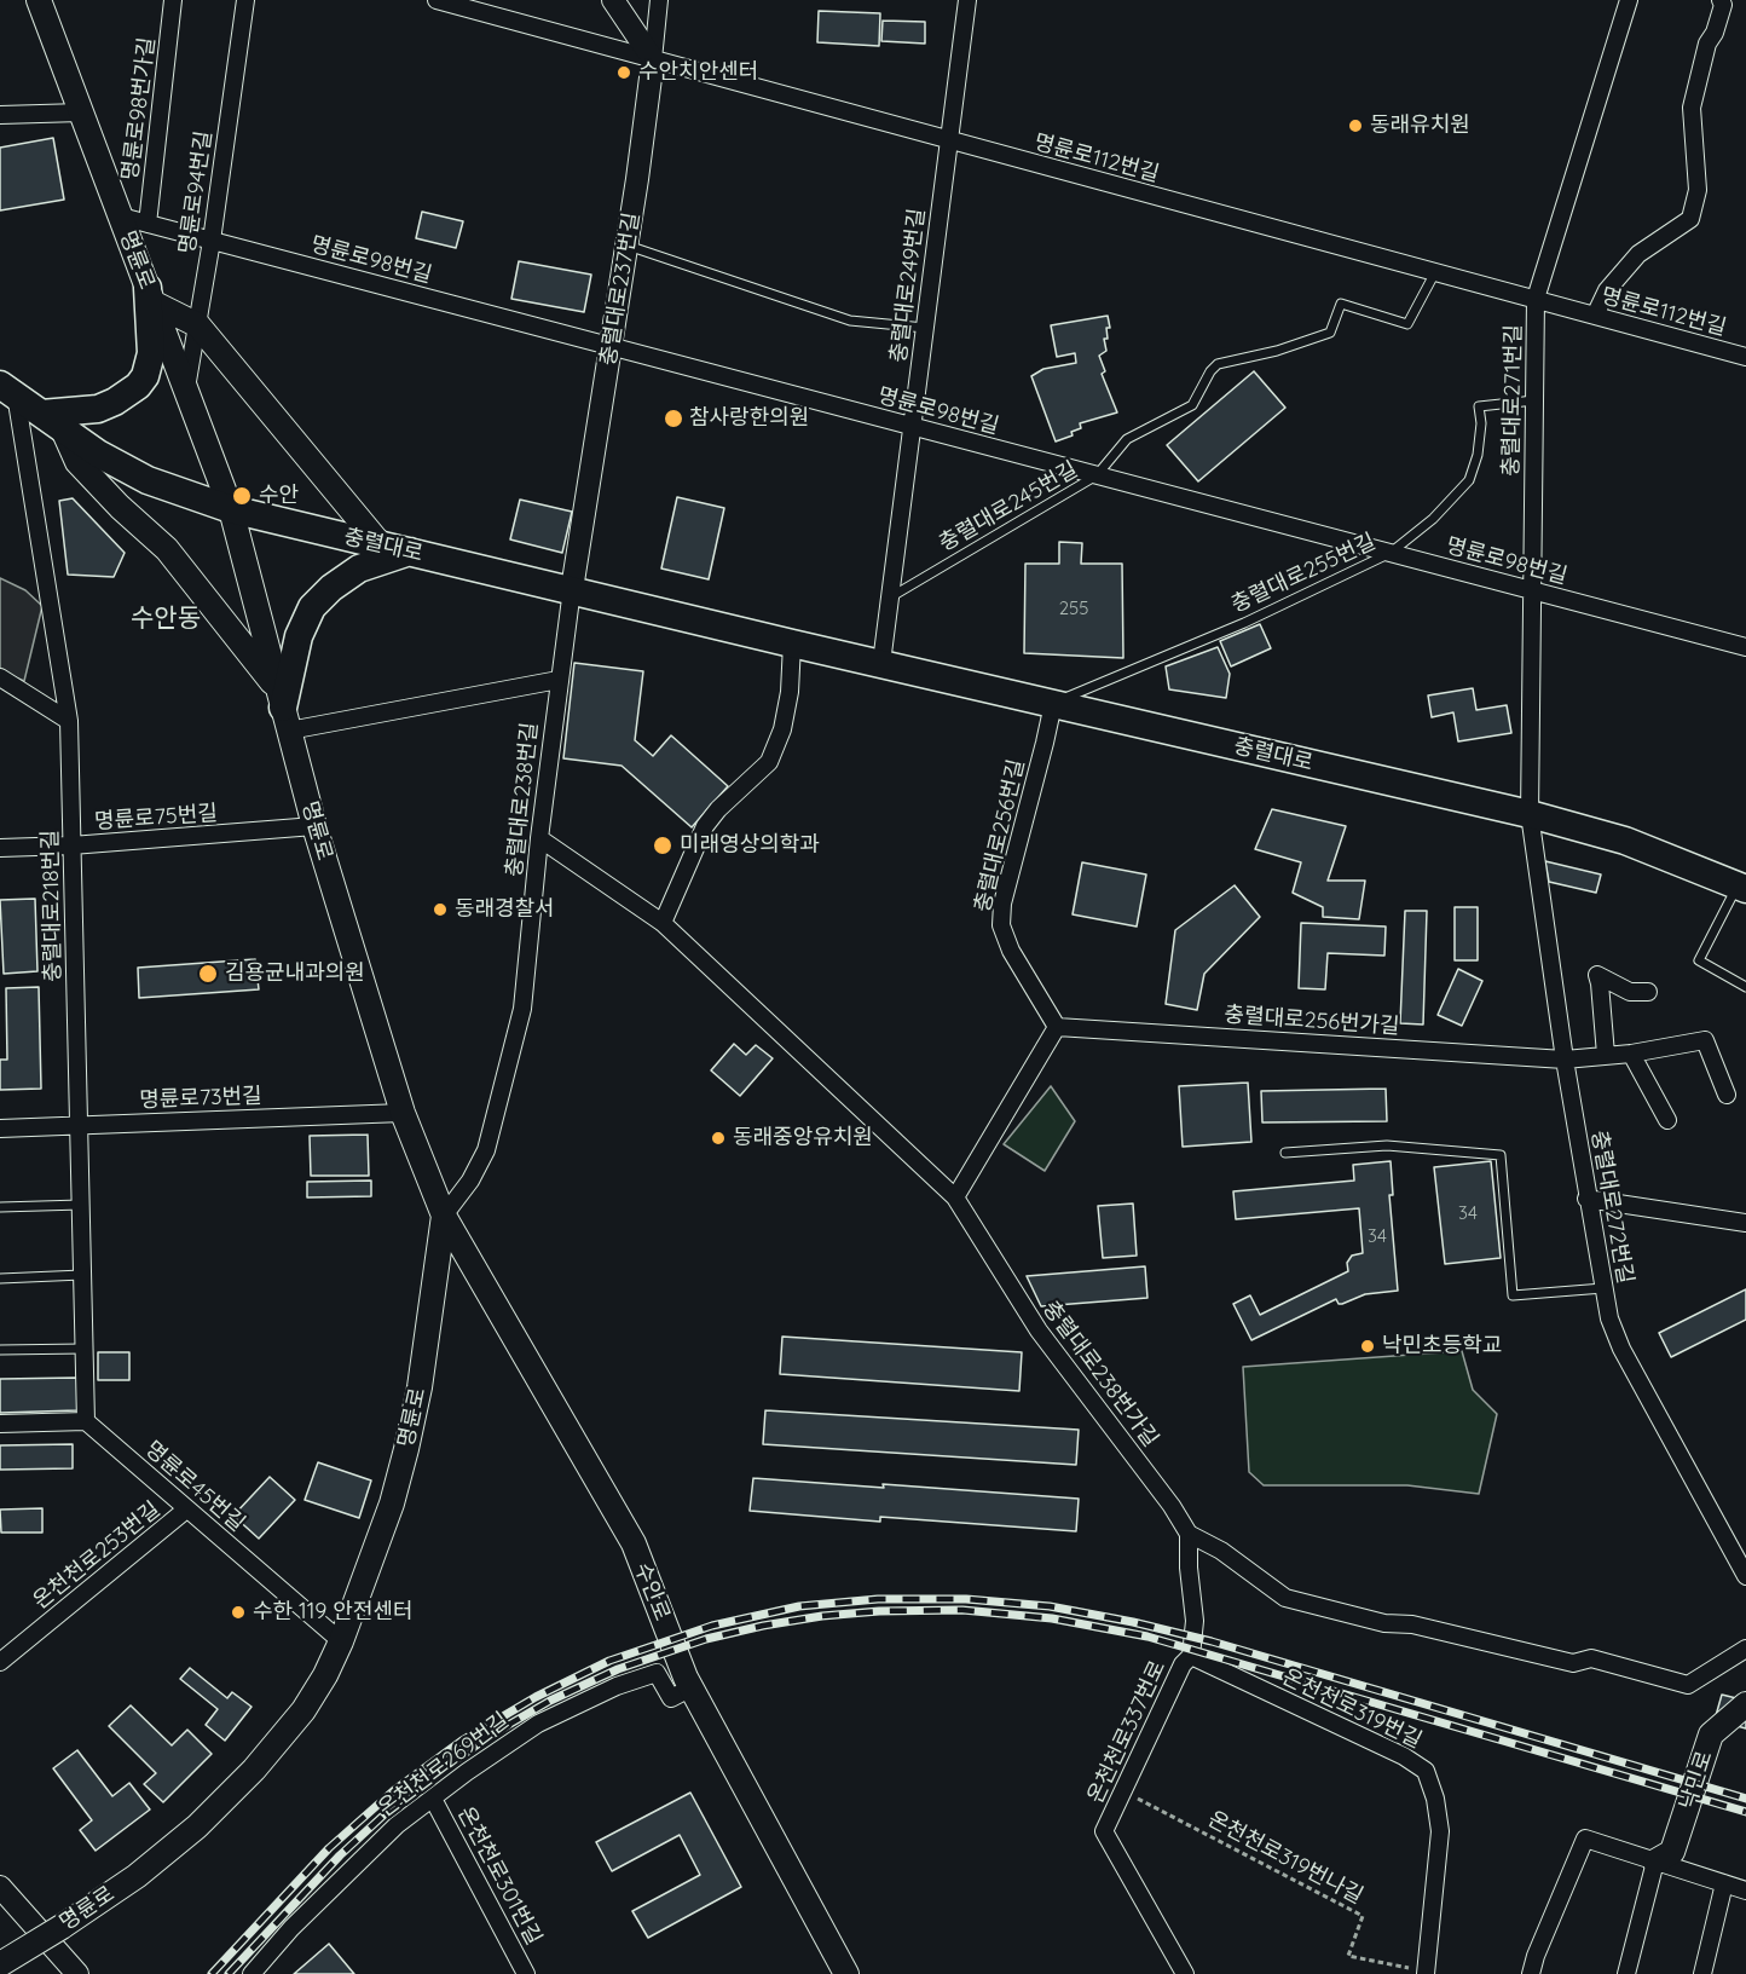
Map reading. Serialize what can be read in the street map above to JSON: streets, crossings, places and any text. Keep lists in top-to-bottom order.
{
  "streets": {
    "main road": [
      "명륜로",
      "충렬대로",
      "수안로",
      "낙민로"
    ],
    "street": [
      "명륜로98번가길",
      "명륜로112번길",
      "명륜로94번길",
      "명륜로98번길",
      "충렬대로249번길",
      "충렬대로237번길",
      "충렬대로271번길",
      "충렬대로238번길",
      "명륜로75번길",
      "충렬대로256번길",
      "충렬대로218번길",
      "충렬대로256번가길",
      "명륜로73번길",
      "충렬대로272번길",
      "충렬대로238번가길",
      "명륜로45번길",
      "온천천로253번길",
      "온천천로319번길",
      "온천천로337번로",
      "온천천로269번길",
      "온천천로301번길"
    ],
    "lane": ["충렬대로245번길", "충렬대로255번길"],
    "path": ["온천천로319번나길"]
  },
  "crossings": [
    ["명륜로98번가길", "명륜로98번길"],
    ["명륜로112번길", "충렬대로249번길"],
    ["명륜로112번길", "충렬대로237번길"],
    ["명륜로112번길", "충렬대로271번길"],
    ["명륜로112번길", "충렬대로245번길"],
    ["명륜로94번길", "명륜로"],
    ["명륜로94번길", "명륜로98번길"],
    ["명륜로", "명륜로98번길"],
    ["명륜로", "충렬대로"],
    ["명륜로", "충렬대로238번길"],
    ["명륜로", "명륜로75번길"],
    ["명륜로", "명륜로73번길"],
    ["명륜로", "명륜로45번길"],
    ["명륜로", "수안로"],
    ["명륜로98번길", "충렬대로249번길"],
    ["명륜로98번길", "충렬대로237번길"],
    ["명륜로98번길", "충렬대로271번길"],
    ["명륜로98번길", "충렬대로245번길"],
    ["명륜로98번길", "충렬대로255번길"],
    ["충렬대로249번길", "충렬대로245번길"],
    ["충렬대로249번길", "충렬대로"],
    ["충렬대로237번길", "충렬대로"],
    ["충렬대로237번길", "충렬대로238번길"],
    ["충렬대로271번길", "충렬대로"],
    ["충렬대로271번길", "충렬대로255번길"],
    ["충렬대로271번길", "충렬대로272번길"],
    ["충렬대로", "충렬대로255번길"],
    ["충렬대로", "충렬대로238번길"],
    ["충렬대로", "충렬대로256번길"],
    ["충렬대로", "충렬대로218번길"],
    ["충렬대로", "충렬대로272번길"],
    ["충렬대로255번길", "충렬대로256번길"],
    ["충렬대로238번길", "충렬대로238번가길"],
    ["충렬대로238번길", "수안로"],
    ["명륜로75번길", "충렬대로218번길"],
    ["충렬대로256번길", "충렬대로256번가길"],
    ["충렬대로218번길", "명륜로73번길"],
    ["충렬대로218번길", "명륜로45번길"],
    ["충렬대로256번가길", "충렬대로272번길"],
    ["충렬대로238번가길", "온천천로337번로"],
    ["명륜로45번길", "온천천로253번길"],
    ["수안로", "온천천로269번길"],
    ["온천천로319번길", "온천천로337번로"],
    ["온천천로319번길", "온천천로319번나길"],
    ["온천천로337번로", "온천천로319번나길"],
    ["온천천로269번길", "온천천로301번길"]
  ],
  "districts": ["수안동"],
  "places": [
    "수안치안센터",
    "동래유치원",
    "참사랑한의원",
    "수안",
    "미래영상의학과",
    "동래경찰서",
    "김용균내과의원",
    "동래중앙유치원",
    "낙민초등학교",
    "수한 119 안전센터"
  ],
  "house_numbers": ["255", "34", "34"]
}
